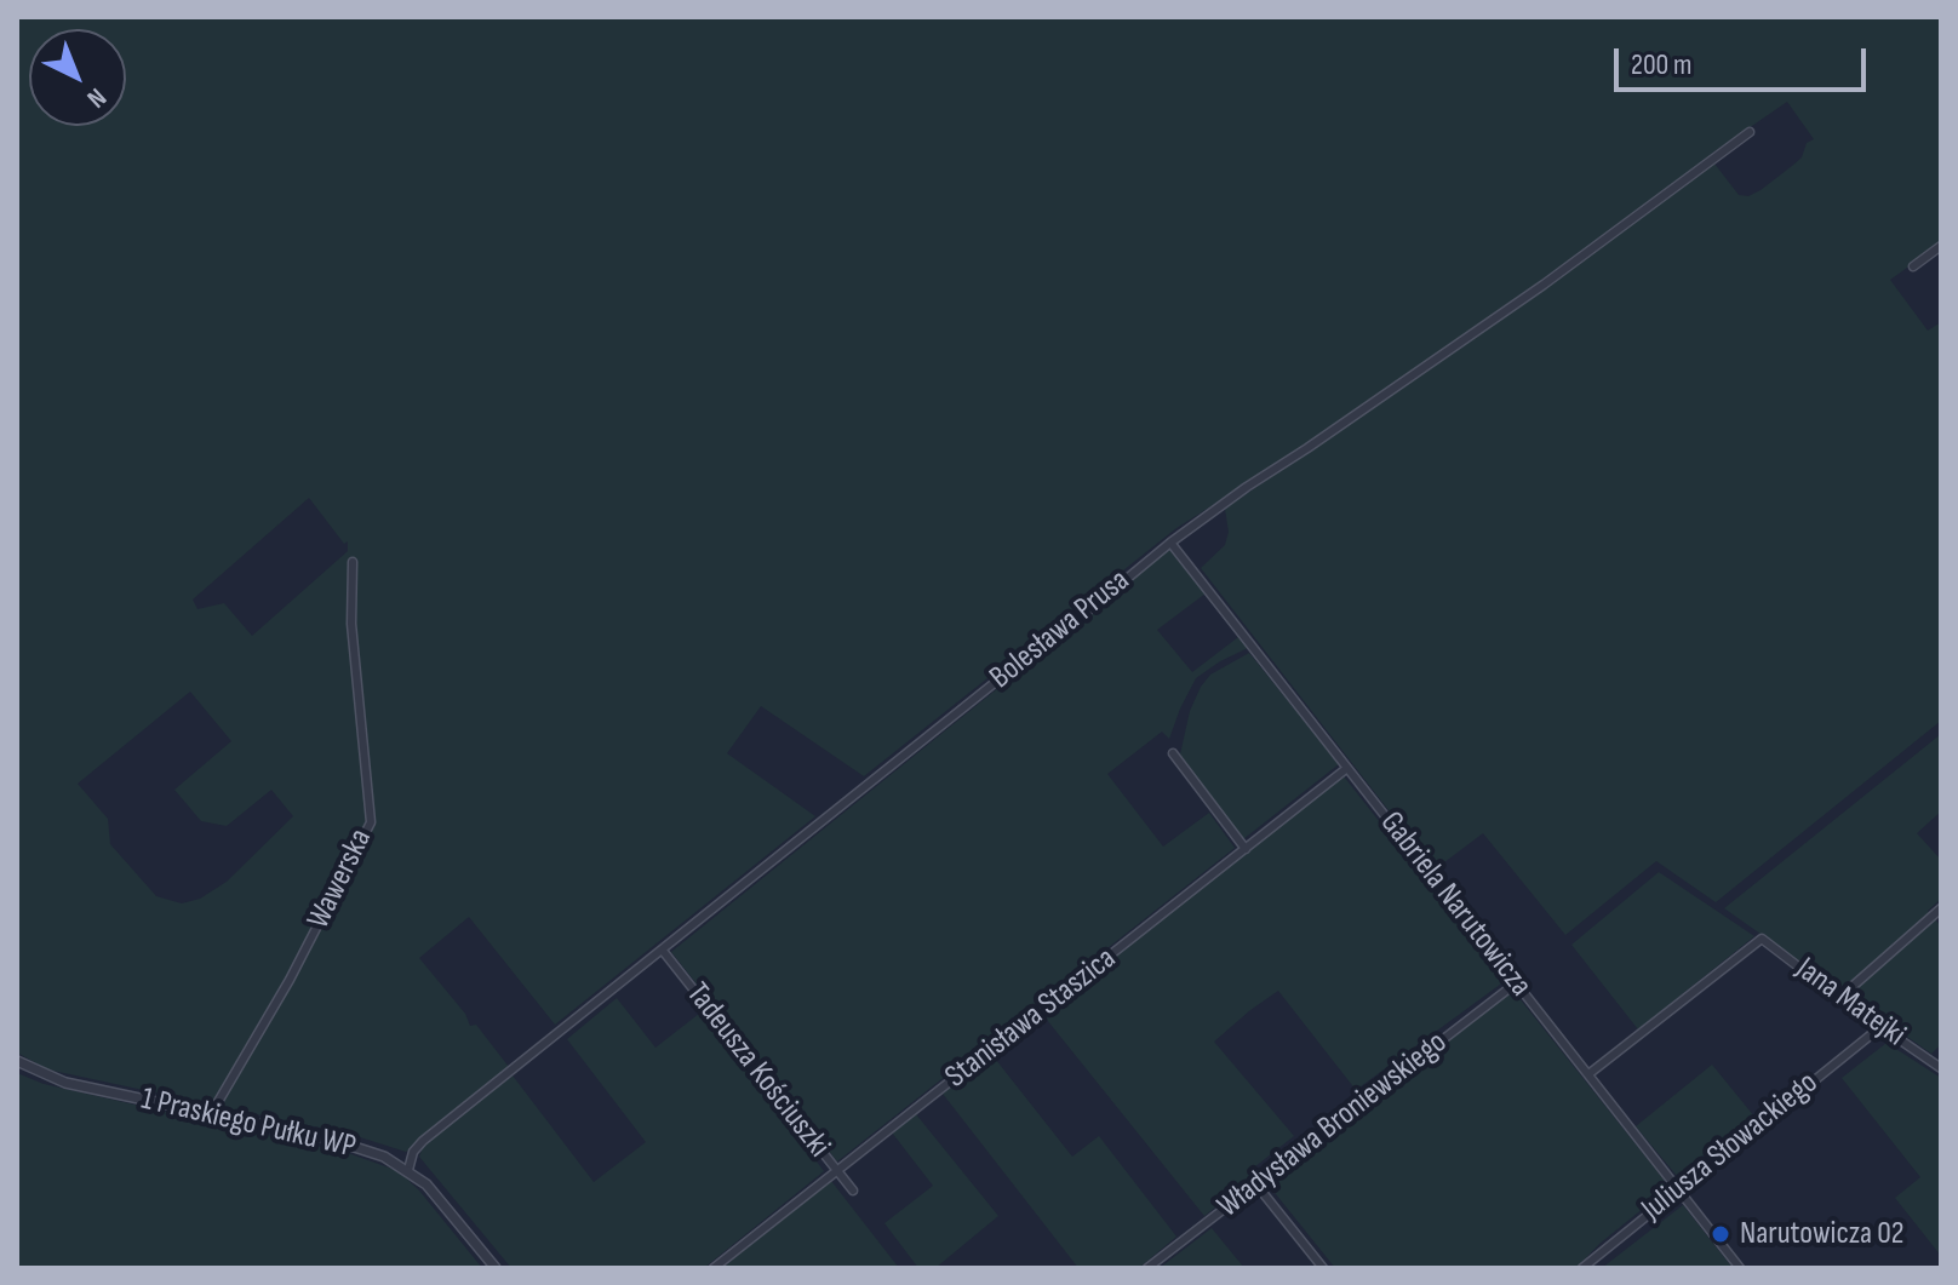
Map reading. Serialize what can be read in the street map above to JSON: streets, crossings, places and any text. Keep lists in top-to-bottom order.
{
  "streets": {
    "street": [
      "Bolesława Prusa",
      "Wawerska",
      "Gabriela Narutowicza",
      "Jana Matejki",
      "Stanisława Staszica",
      "Tadeusza Kościuszki",
      "1 Praskiego Pułku WP",
      "Władysława Broniewskiego",
      "Juliusza Słowackiego"
    ]
  },
  "crossings": [
    ["Bolesława Prusa", "Gabriela Narutowicza"],
    ["Bolesława Prusa", "Tadeusza Kościuszki"],
    ["Bolesława Prusa", "1 Praskiego Pułku WP"],
    ["Wawerska", "1 Praskiego Pułku WP"],
    ["Gabriela Narutowicza", "Jana Matejki"],
    ["Gabriela Narutowicza", "Stanisława Staszica"],
    ["Gabriela Narutowicza", "Władysława Broniewskiego"],
    ["Gabriela Narutowicza", "Juliusza Słowackiego"],
    ["Jana Matejki", "Juliusza Słowackiego"],
    ["Stanisława Staszica", "Tadeusza Kościuszki"]
  ],
  "places": ["Narutowicza 02"],
  "scale_bar": "200 m",
  "north": "bottom right"
}
